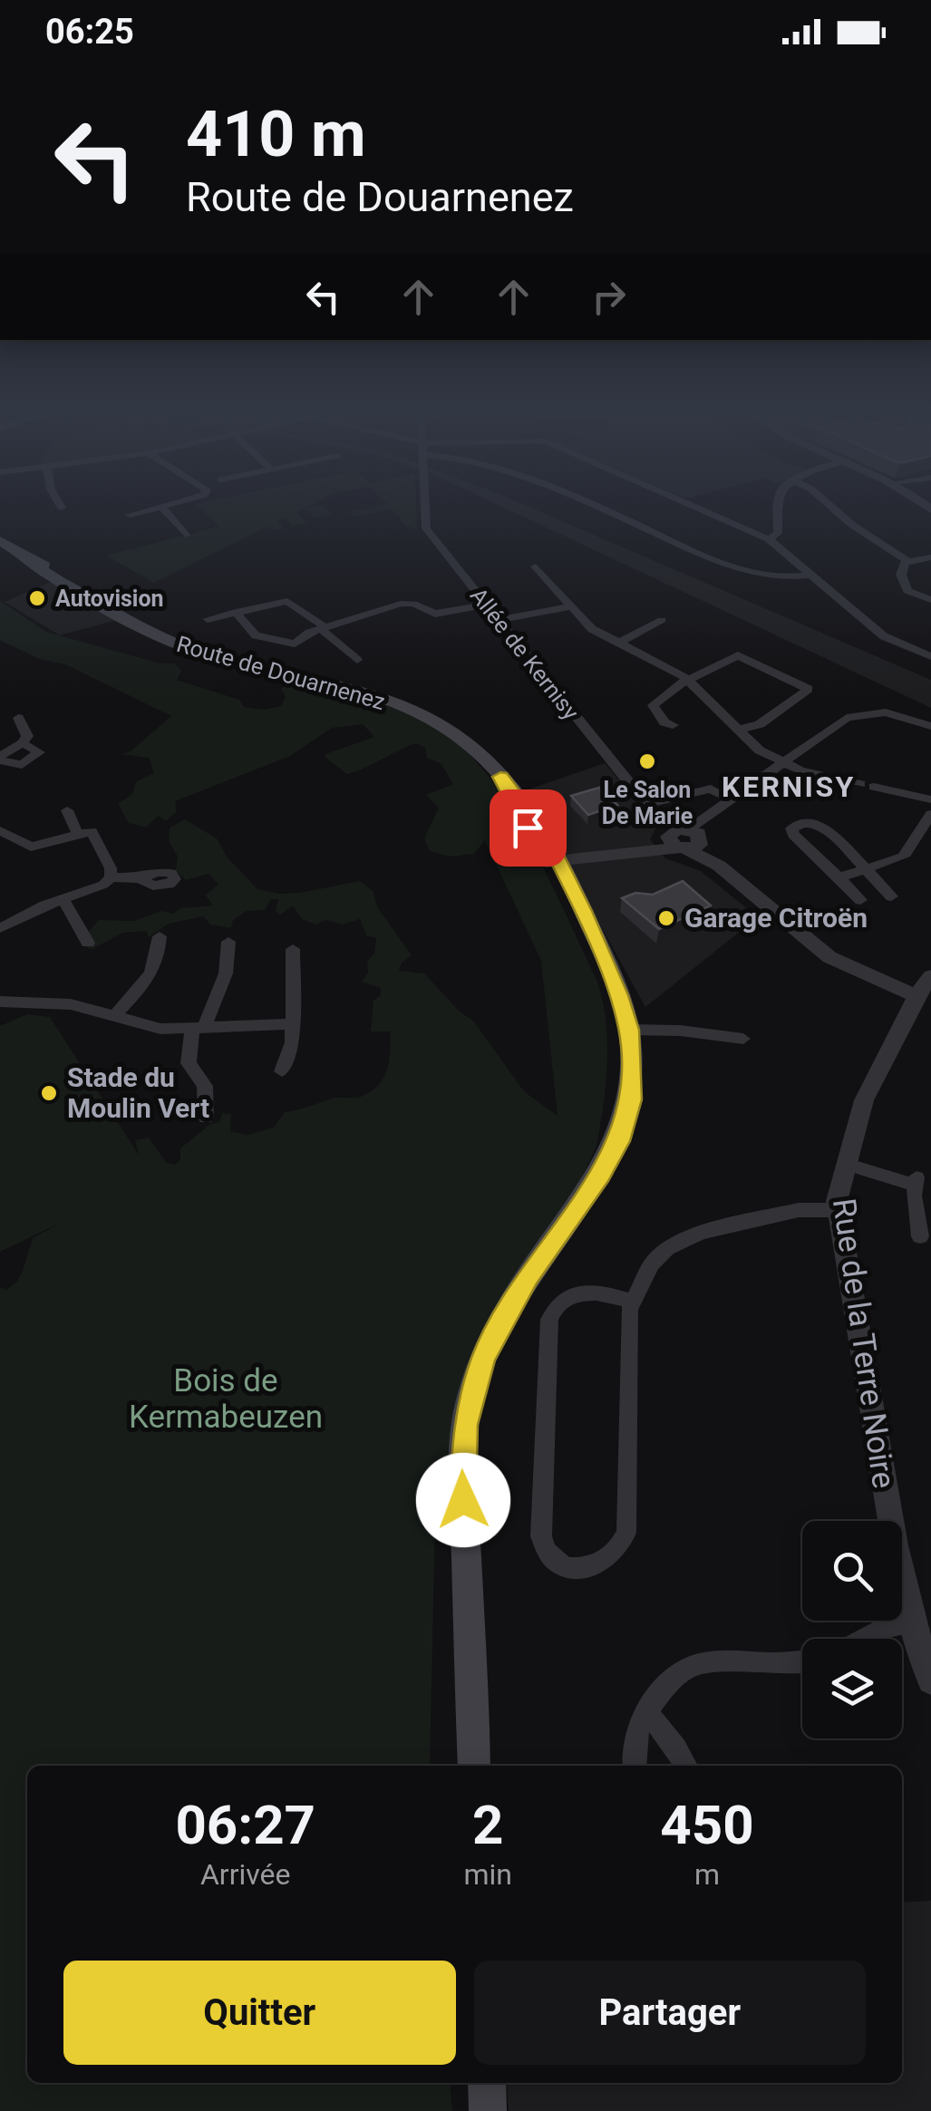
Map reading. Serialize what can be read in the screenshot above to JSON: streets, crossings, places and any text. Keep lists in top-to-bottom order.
{
  "streets": {
    "main road": ["Route de Douarnenez"],
    "street": ["Allée de Kernisy", "Rue de la Terre Noire"]
  },
  "districts": ["KERNISY"],
  "parks": ["Bois de Kermabeuzen"],
  "places": [
    "Autovision",
    "Le Salon De Marie",
    "Garage Citroën",
    "Stade du Moulin Vert"
  ],
  "page": {
    "status": "06:25",
    "turn": ["410 m", "Route de Douarnenez"],
    "eta": [
      "06:27",
      "Arrivée",
      "2",
      "min",
      "450",
      "m"
    ],
    "buttons": ["Quitter", "Partager"]
  }
}
